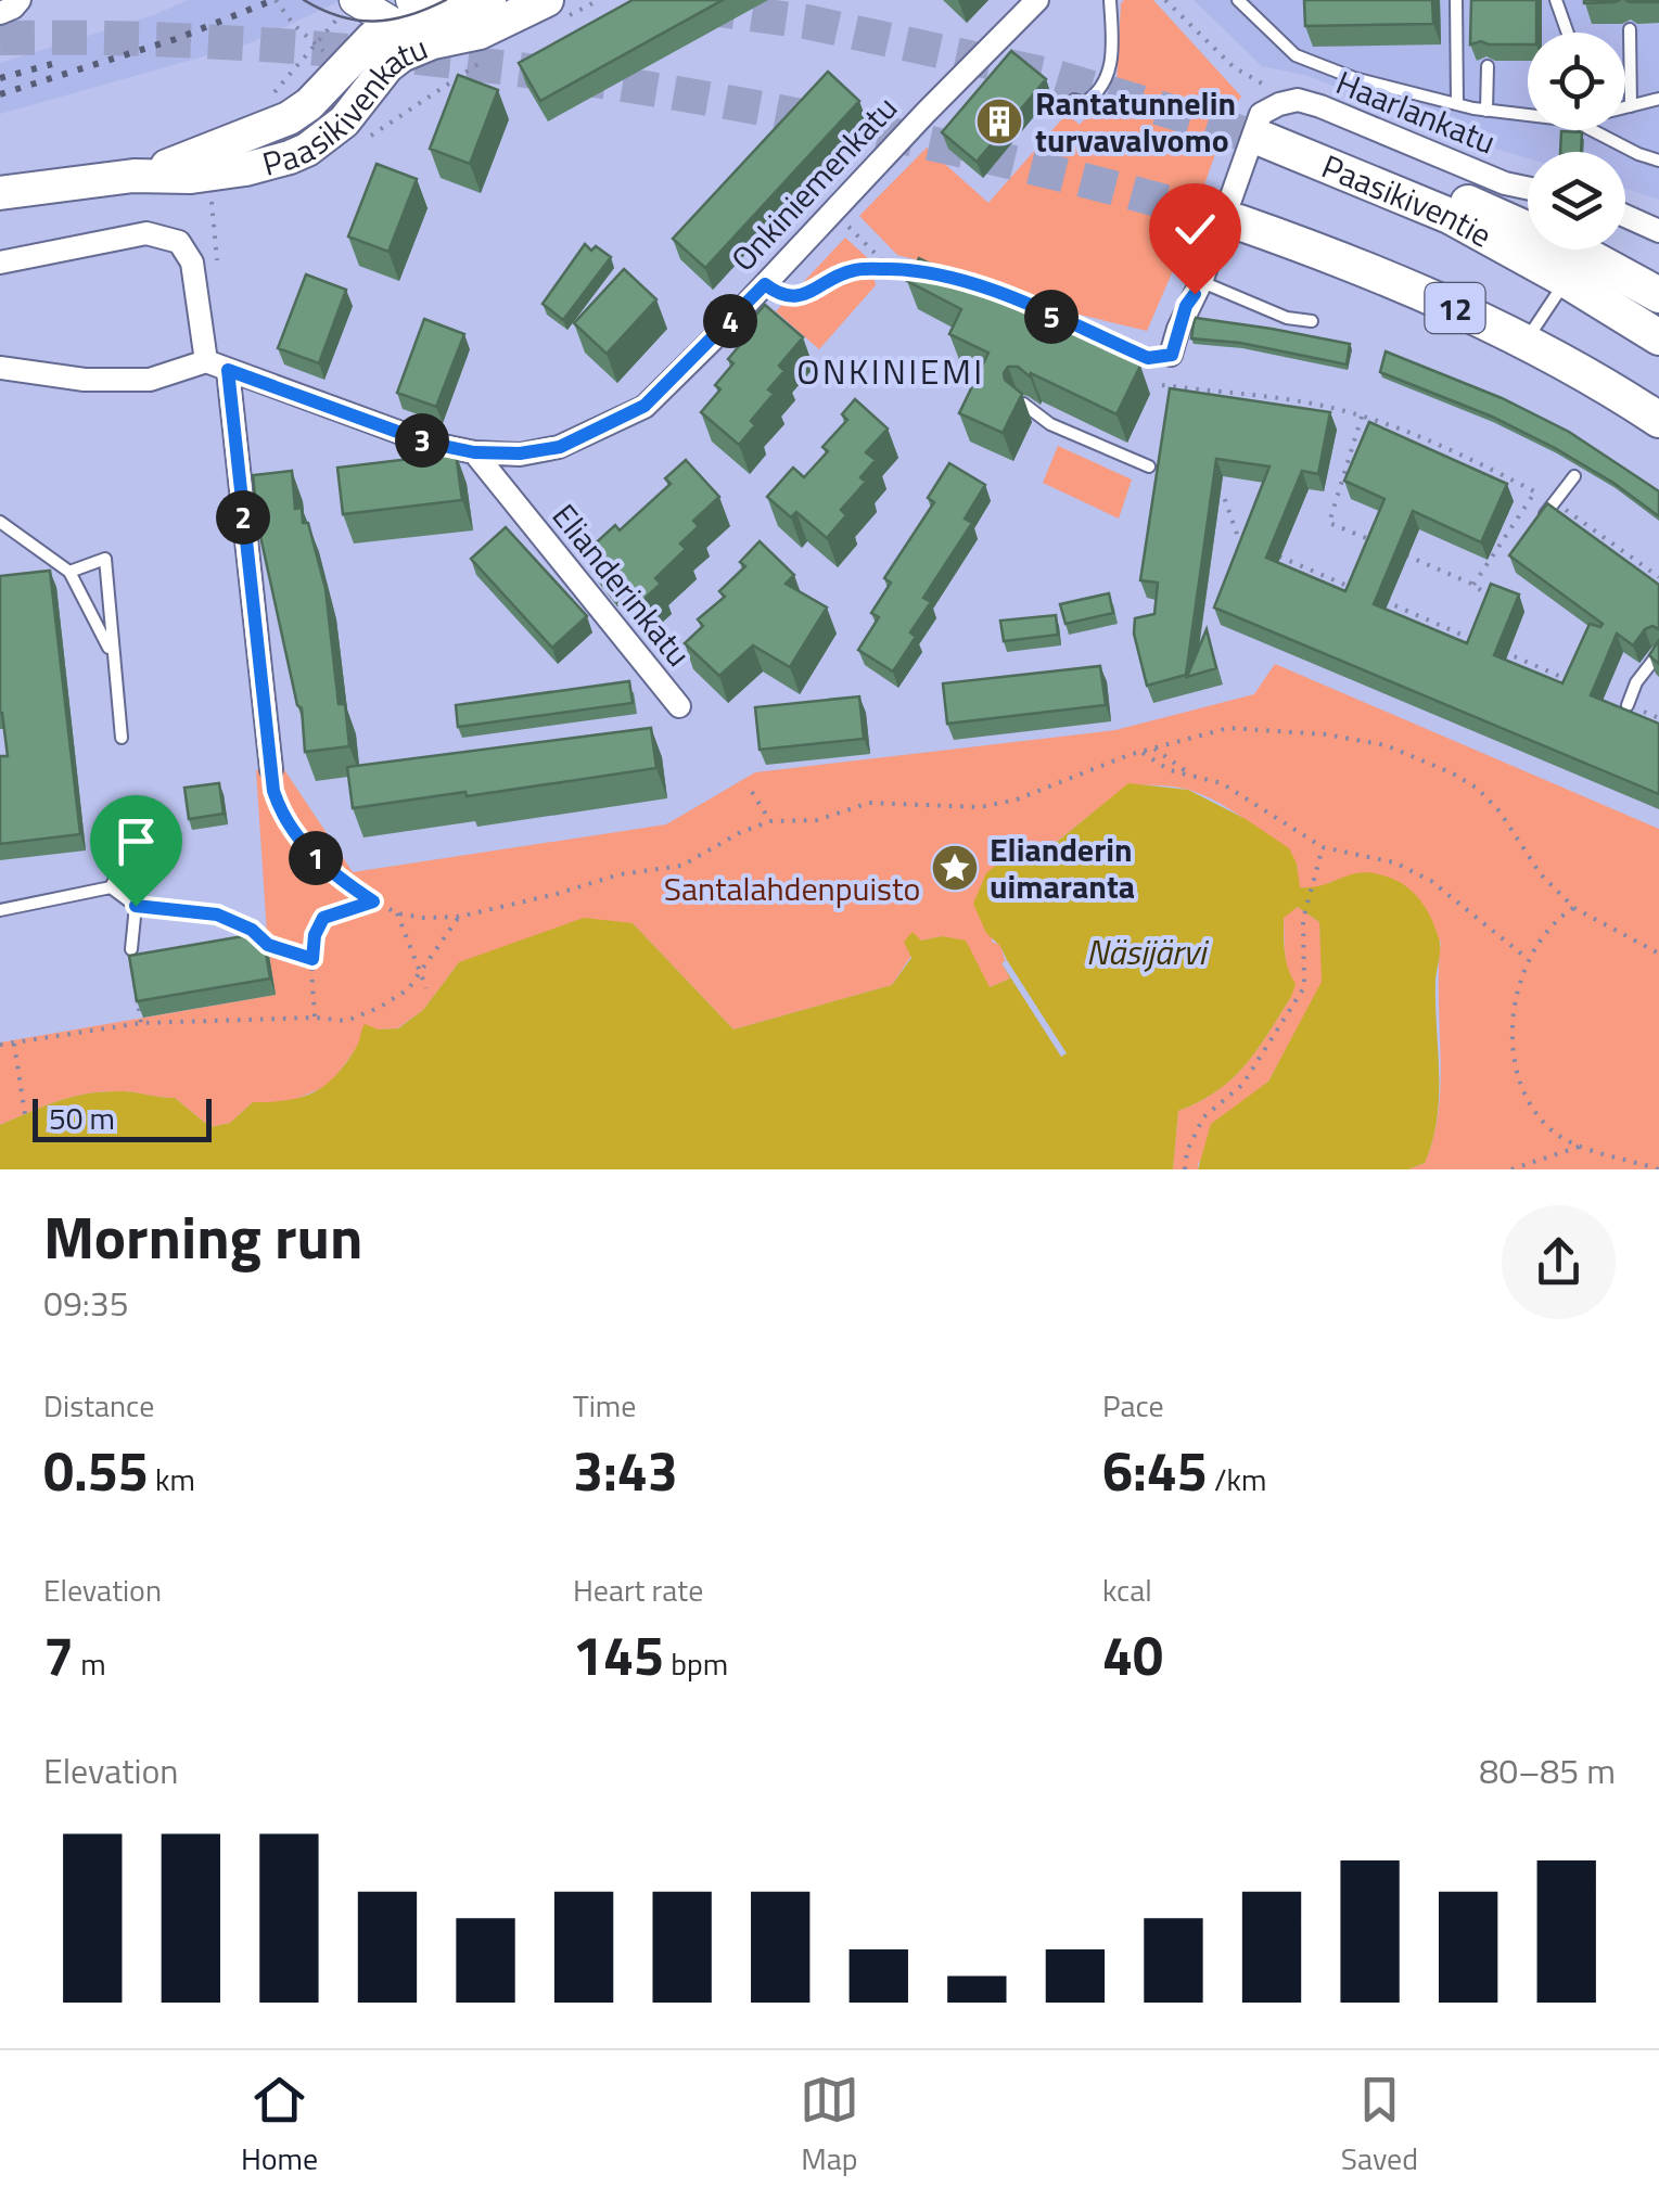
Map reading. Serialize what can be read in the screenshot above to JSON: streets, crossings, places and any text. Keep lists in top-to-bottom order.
{
  "streets": {
    "highway": ["Paasikiventie", "12"],
    "main road": ["Paasikivenkatu"],
    "street": ["Haarlankatu", "Onkiniemenkatu", "Elianderinkatu"]
  },
  "crossings": [
    ["Onkiniemenkatu", "Elianderinkatu"]
  ],
  "districts": ["ONKINIEMI"],
  "water": ["Näsijärvi"],
  "parks": ["Santalahdenpuisto"],
  "places": {
    "building": ["Rantatunnelin turvavalvomo"],
    "place": ["Elianderin uimaranta"]
  },
  "scale_bar": "50 m",
  "page": {
    "pins": [
      "5",
      "4",
      "3",
      "2",
      "1"
    ],
    "scale": "50 m",
    "heading": ["Morning run", "09:35"],
    "stats": [
      ["Distance", "0.55 km"],
      ["Time", "3:43"],
      ["Pace", "6:45 /km"],
      ["Elevation", "7 m"],
      ["Heart rate", "145 bpm"],
      ["kcal", "40"]
    ],
    "chart": ["Elevation", "80–85 m"],
    "tabs": ["Home", "Map", "Saved"]
  }
}
